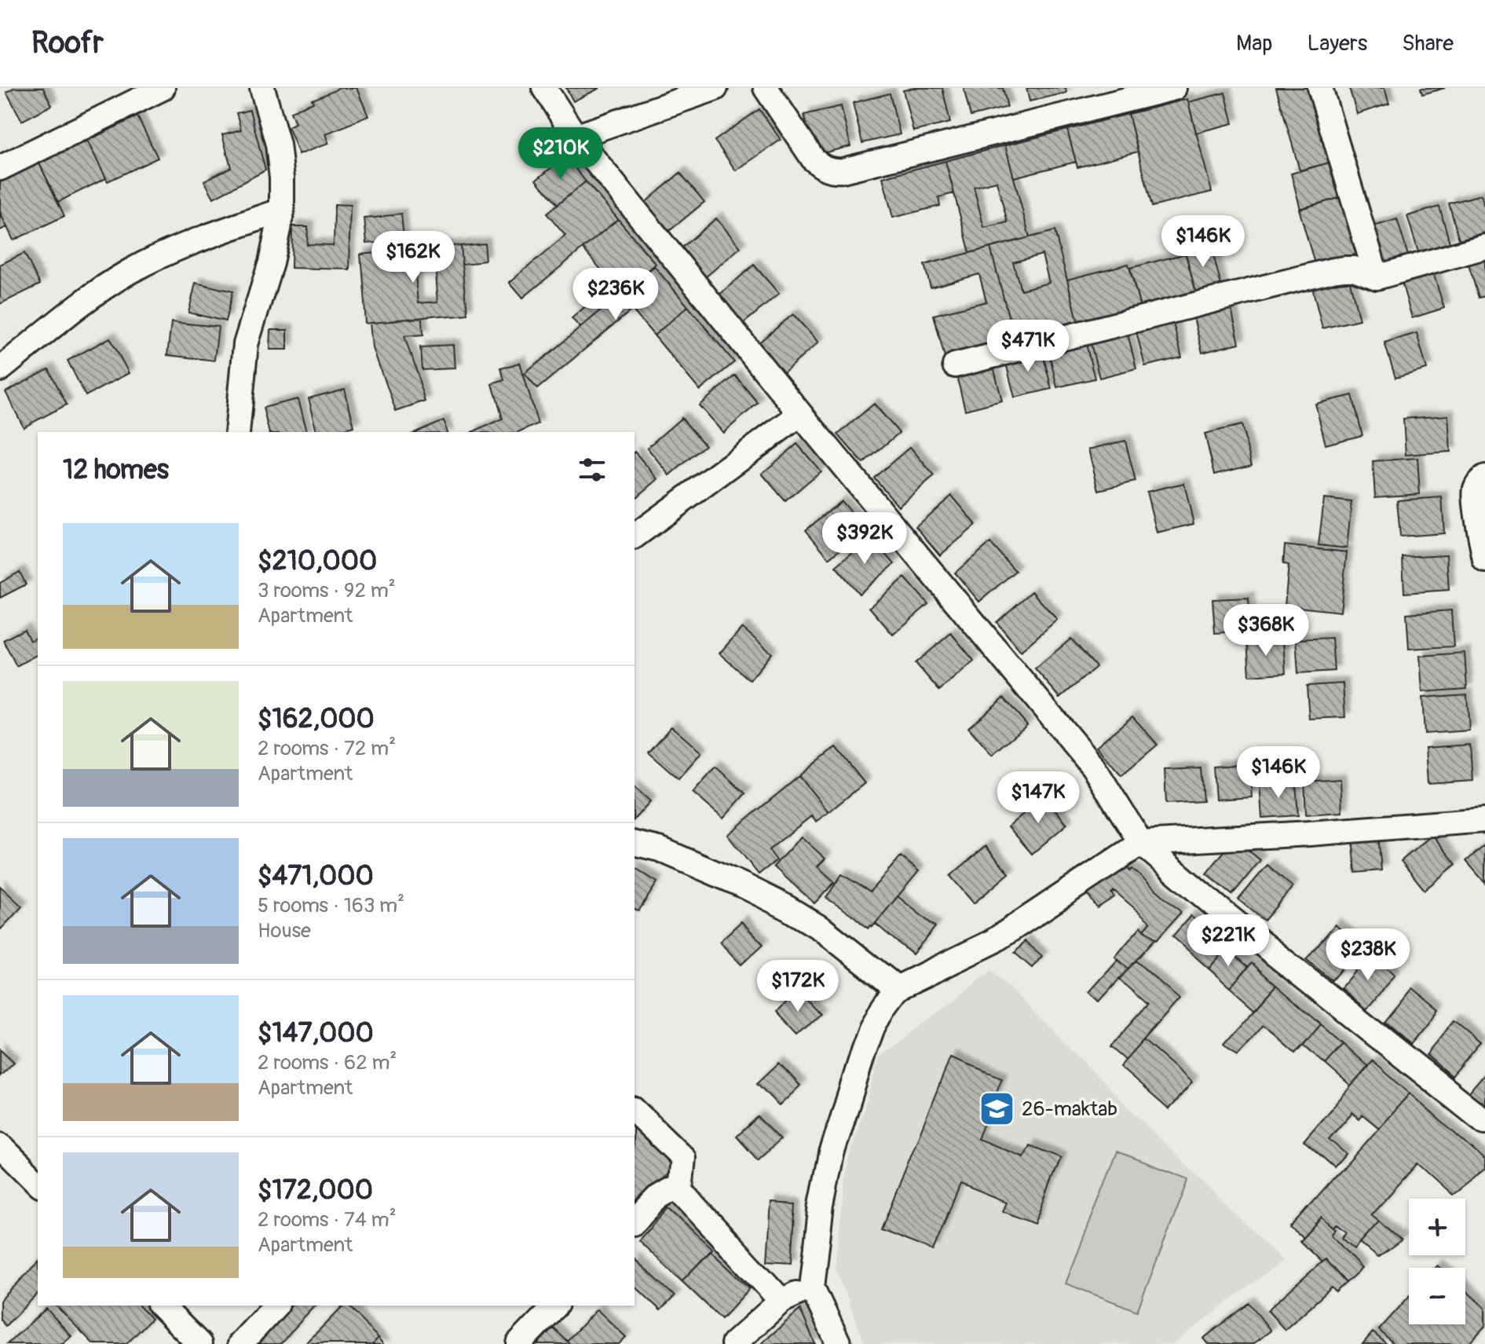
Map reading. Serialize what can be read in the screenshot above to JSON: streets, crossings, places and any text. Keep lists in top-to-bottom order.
{
  "places": {
    "school or university": ["26-maktab"]
  },
  "page": {
    "header": "Roofr",
    "nav": ["Map", "Layers", "Share"],
    "price": [
      "$210K",
      "$146K",
      "$162K",
      "$236K",
      "$471K",
      "$392K",
      "$368K",
      "$146K",
      "$147K",
      "$221K",
      "$238K",
      "$172K"
    ],
    "heading": "12 homes",
    "list": [
      {
        "name": "$210,000",
        "note": "3 rooms · 92 m² · Apartment"
      },
      {
        "name": "$162,000",
        "note": "2 rooms · 72 m² · Apartment"
      },
      {
        "name": "$471,000",
        "note": "5 rooms · 163 m² · House"
      },
      {
        "name": "$147,000",
        "note": "2 rooms · 62 m² · Apartment"
      },
      {
        "name": "$172,000",
        "note": "2 rooms · 74 m² · Apartment"
      }
    ],
    "map_buttons": ["+", "−"]
  }
}
